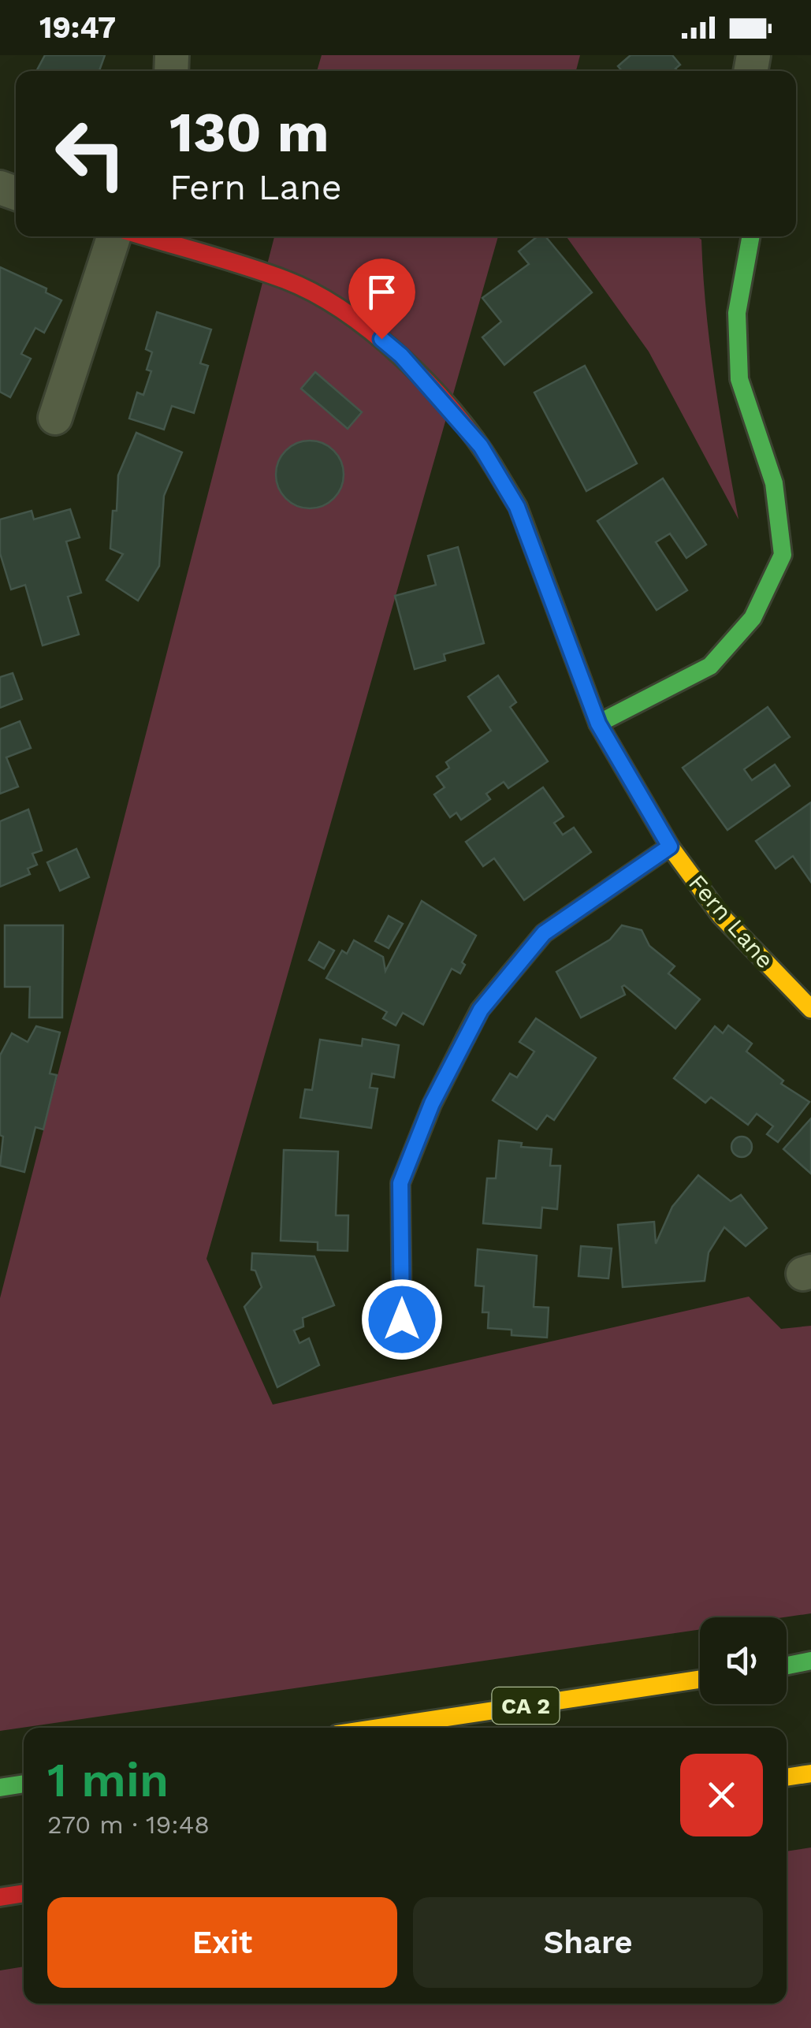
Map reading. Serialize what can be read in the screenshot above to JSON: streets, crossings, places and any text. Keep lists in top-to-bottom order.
{
  "streets": {
    "main road": ["Fern Lane", "CA 2"]
  },
  "page": {
    "status": "19:47",
    "turn": ["130 m", "Fern Lane"],
    "heading": ["1 min", "270 m · 19:48"],
    "buttons": ["Exit", "Share"]
  }
}
